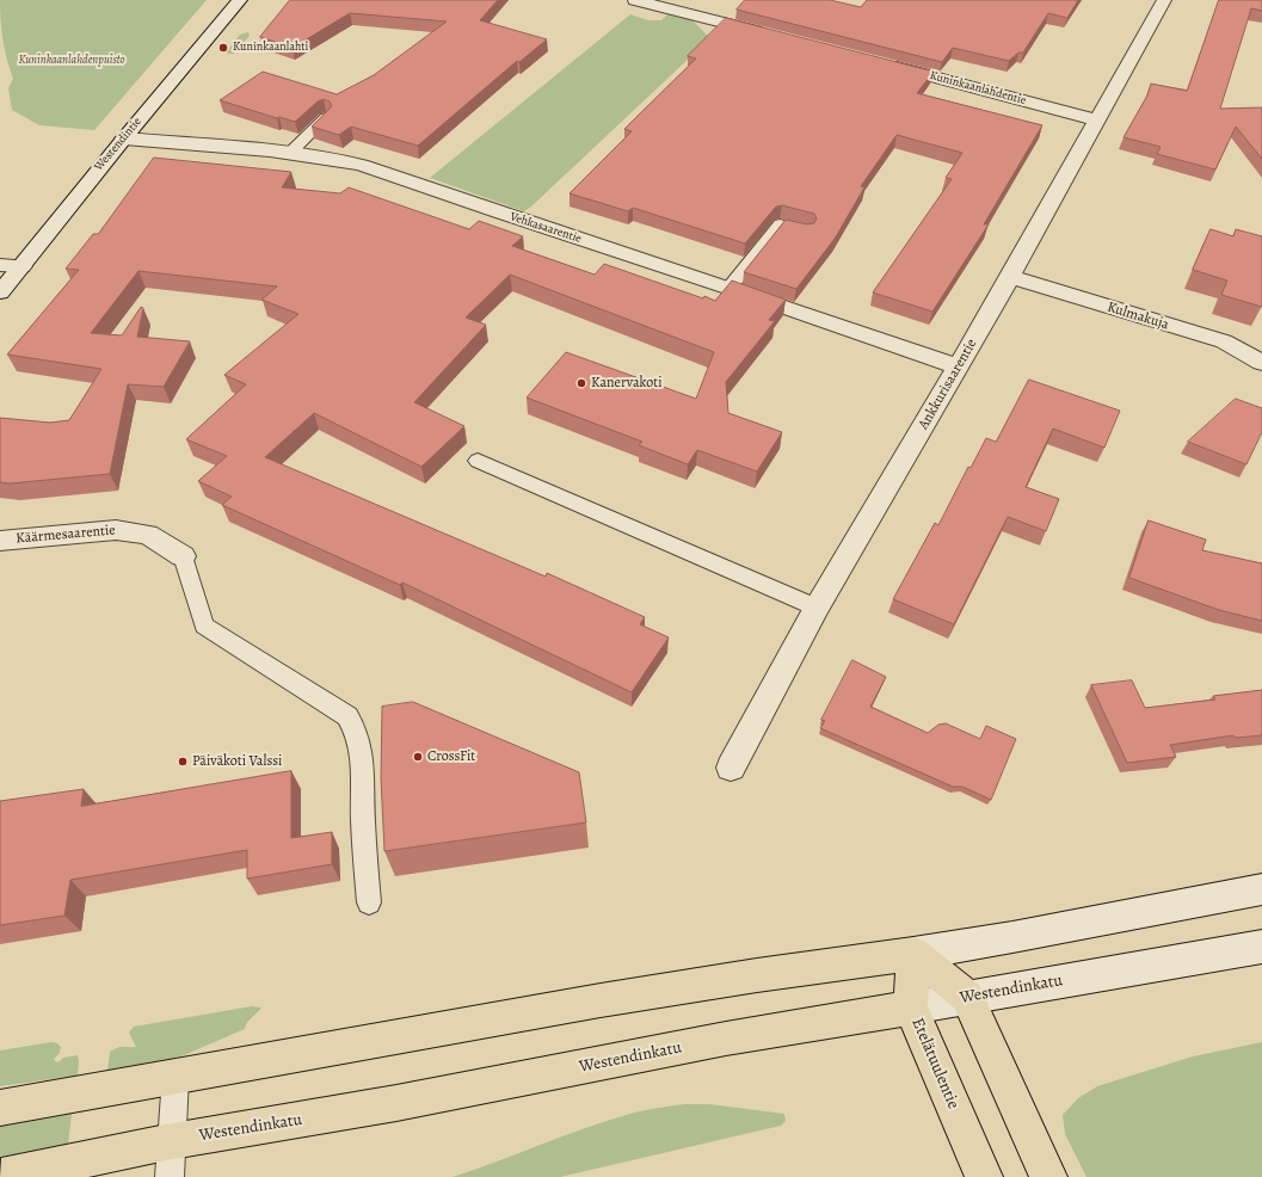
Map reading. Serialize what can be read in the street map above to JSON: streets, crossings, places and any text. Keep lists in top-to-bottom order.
{
  "streets": {
    "main road": ["Westendinkatu", "Etelätuulentie"],
    "street": [
      "Kuninkaanlahdentie",
      "Westendintie",
      "Vehkasaarentie",
      "Kulmakuja",
      "Ankkurisaarentie",
      "Käärmesaarentie"
    ]
  },
  "crossings": [
    ["Kuninkaanlahdentie", "Ankkurisaarentie"],
    ["Westendintie", "Vehkasaarentie"],
    ["Vehkasaarentie", "Ankkurisaarentie"],
    ["Kulmakuja", "Ankkurisaarentie"],
    ["Westendinkatu", "Etelätuulentie"]
  ],
  "parks": ["Kuninkaanlahdenpuisto"],
  "places": [
    "Kuninkaanlahti",
    "Kanervakoti",
    "CrossFit",
    "Päiväkoti Valssi"
  ]
}
